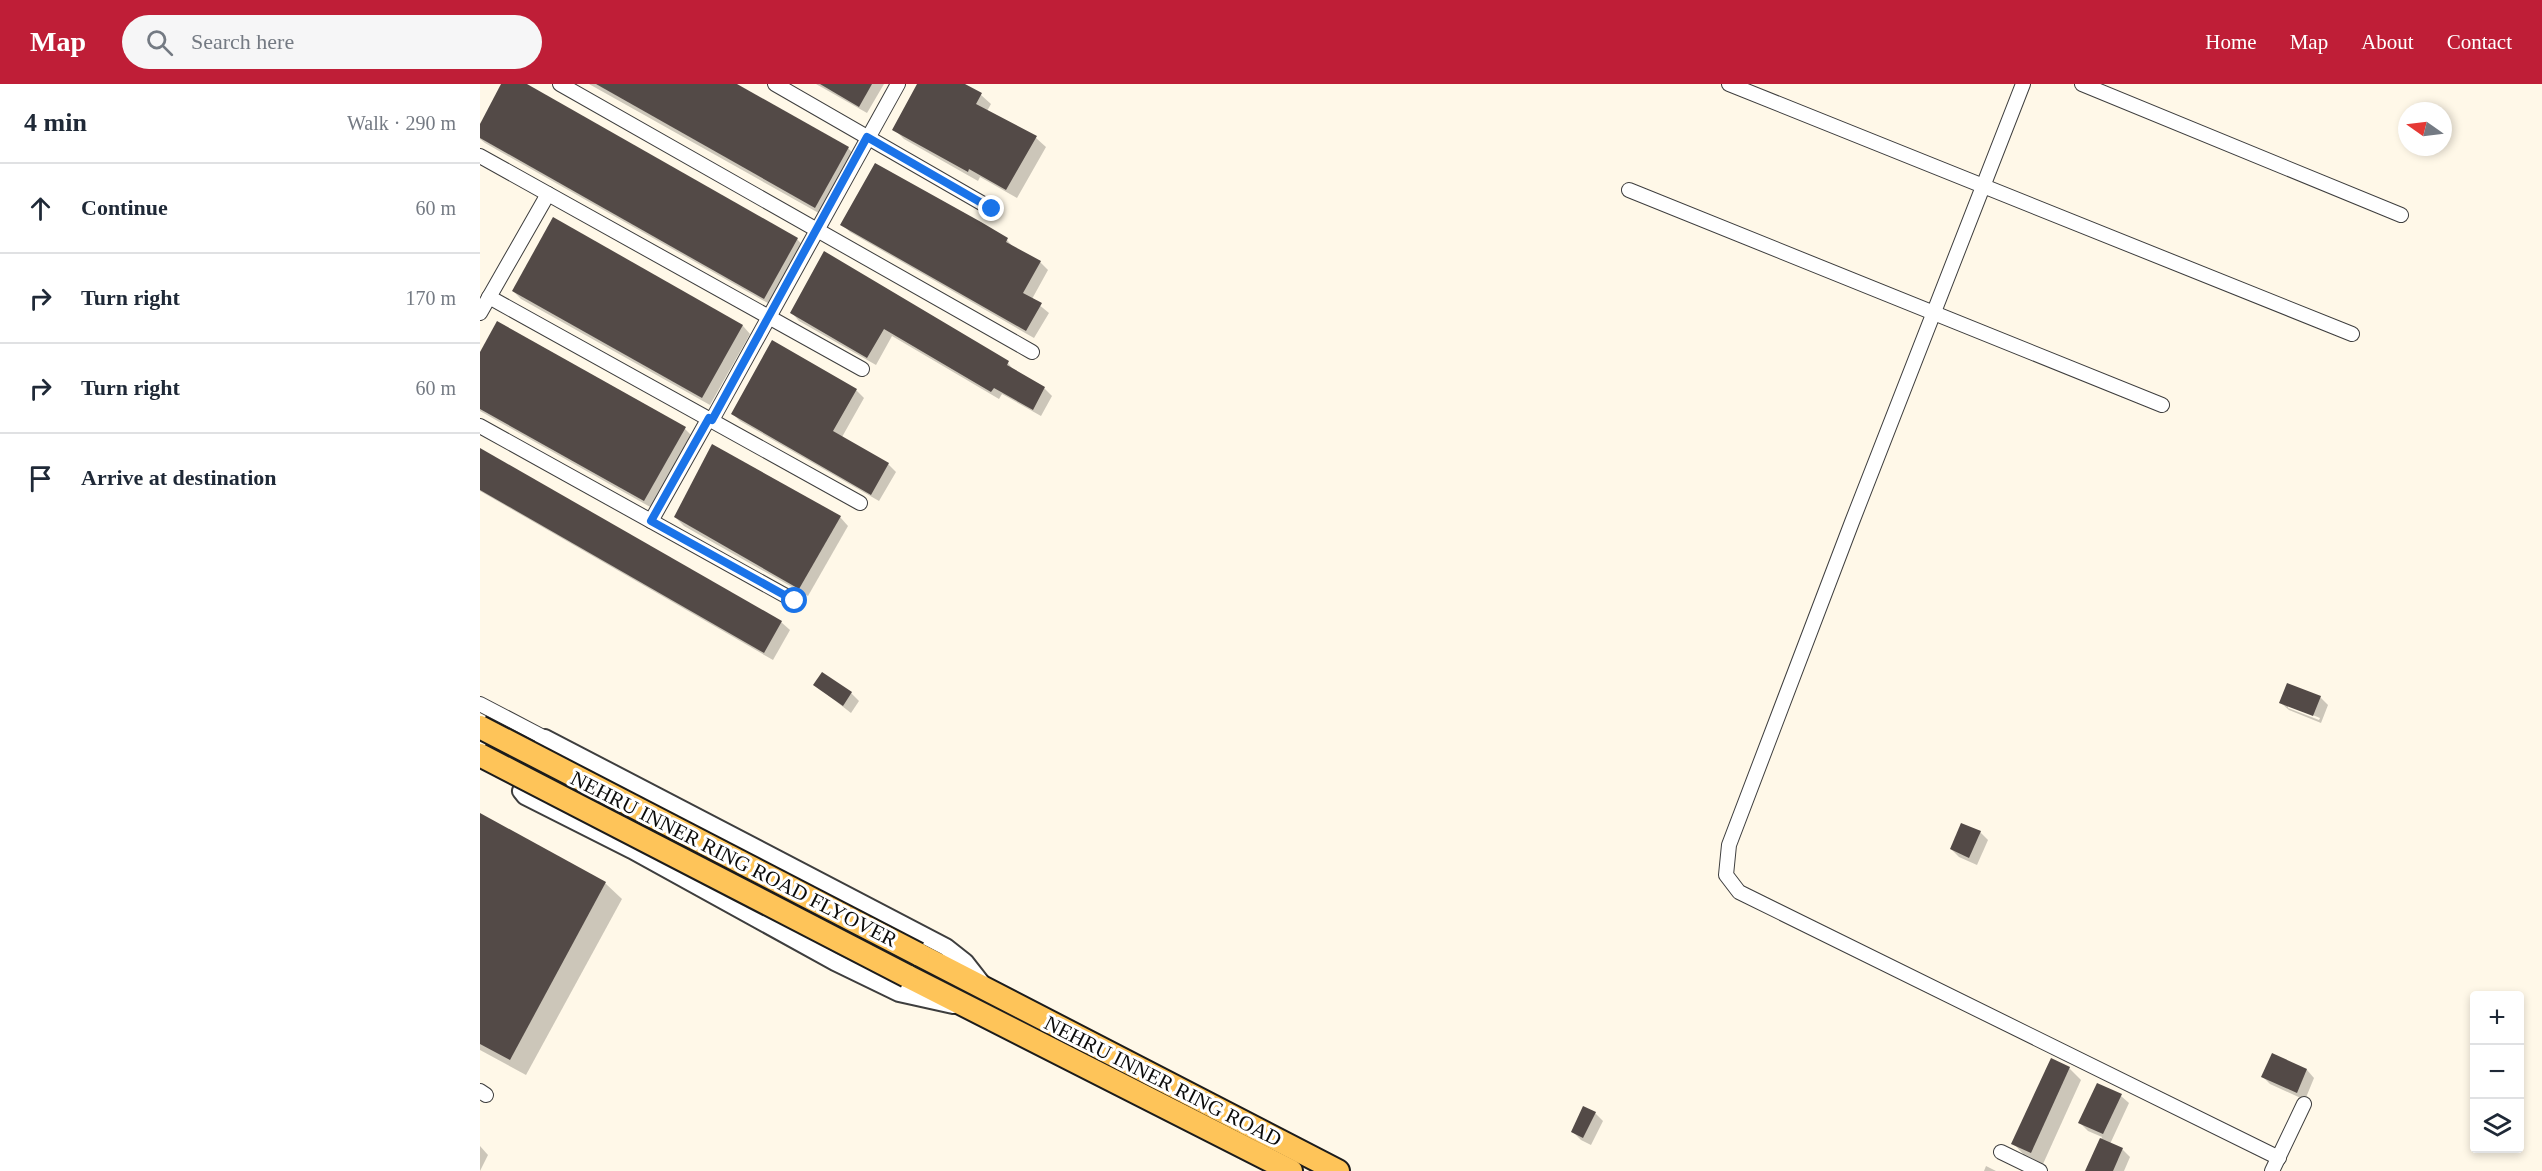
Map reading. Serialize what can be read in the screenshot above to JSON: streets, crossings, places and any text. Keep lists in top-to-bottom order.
{
  "streets": {
    "main road": ["NEHRU INNER RING ROAD FLYOVER", "NEHRU INNER RING ROAD"]
  },
  "crossings": [
    ["NEHRU INNER RING ROAD FLYOVER", "NEHRU INNER RING ROAD"]
  ],
  "north": "left",
  "page": {
    "header": "Map",
    "search": "Search here",
    "nav": [
      "Home",
      "Map",
      "About",
      "Contact"
    ],
    "heading": ["4 min", "Walk · 290 m"],
    "list": [
      ["Continue", "60 m"],
      ["Turn right", "170 m"],
      ["Turn right", "60 m"],
      "Arrive at destination"
    ],
    "map_buttons": ["+", "−"]
  }
}
